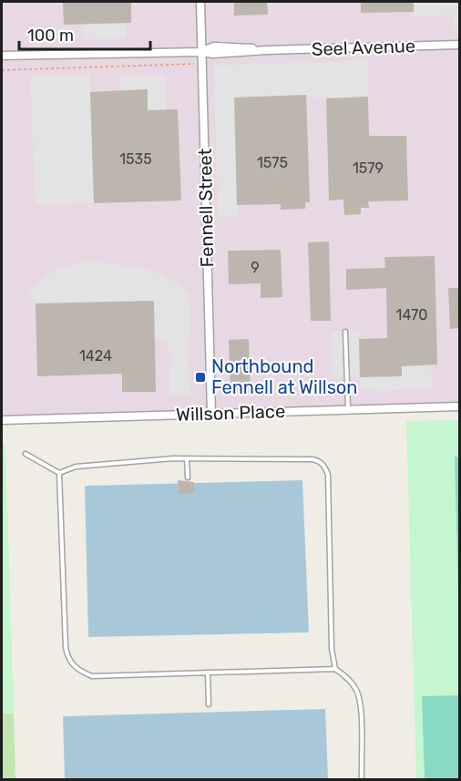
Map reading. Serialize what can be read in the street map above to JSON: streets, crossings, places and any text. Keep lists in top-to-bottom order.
{
  "streets": {
    "street": ["Seel Avenue", "Fennell Street", "Willson Place"]
  },
  "crossings": [
    ["Seel Avenue", "Fennell Street"],
    ["Fennell Street", "Willson Place"]
  ],
  "places": {
    "transit": ["Northbound Fennell at Willson"]
  },
  "house_numbers": [
    "1535",
    "1575",
    "1579",
    "9",
    "1470",
    "1424"
  ],
  "scale_bar": "100 m"
}
